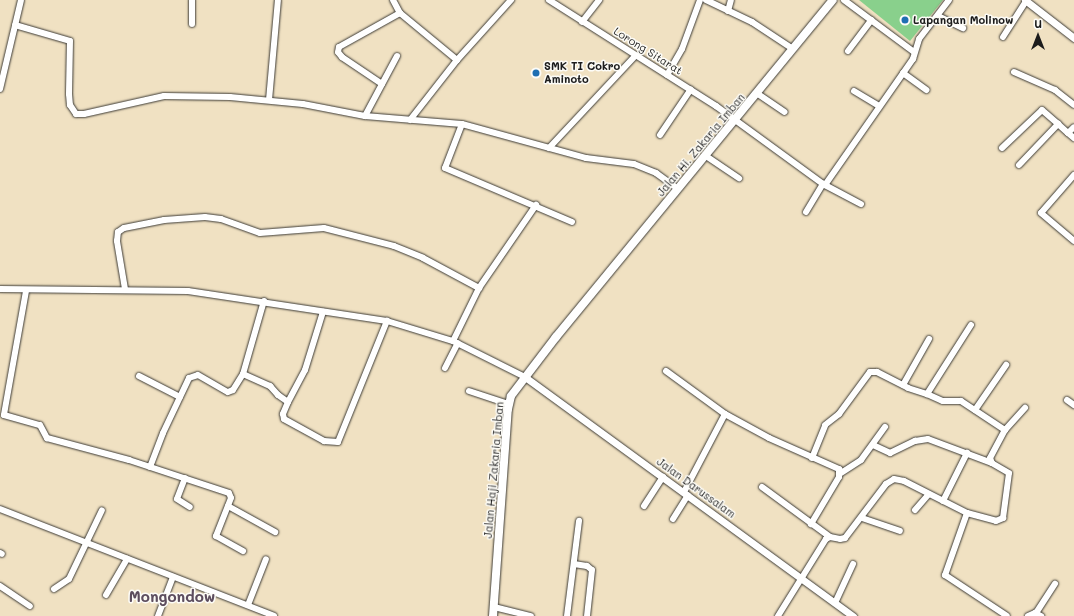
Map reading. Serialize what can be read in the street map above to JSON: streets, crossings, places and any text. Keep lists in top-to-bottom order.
{
  "streets": {
    "main road": ["Jalan Hi. Zakaria Imban", "Jalan Haji Zakaria Imban"],
    "street": ["Lorong Sitarat", "Jalan Darussalam"]
  },
  "crossings": [
    ["Lorong Sitarat", "Jalan Hi. Zakaria Imban"],
    ["Jalan Hi. Zakaria Imban", "Jalan Haji Zakaria Imban"],
    ["Jalan Haji Zakaria Imban", "Jalan Darussalam"]
  ],
  "districts": ["Mongondow"],
  "places": ["Lapangan Molinow", "SMK TI Cokro Aminoto"],
  "north": "top"
}
